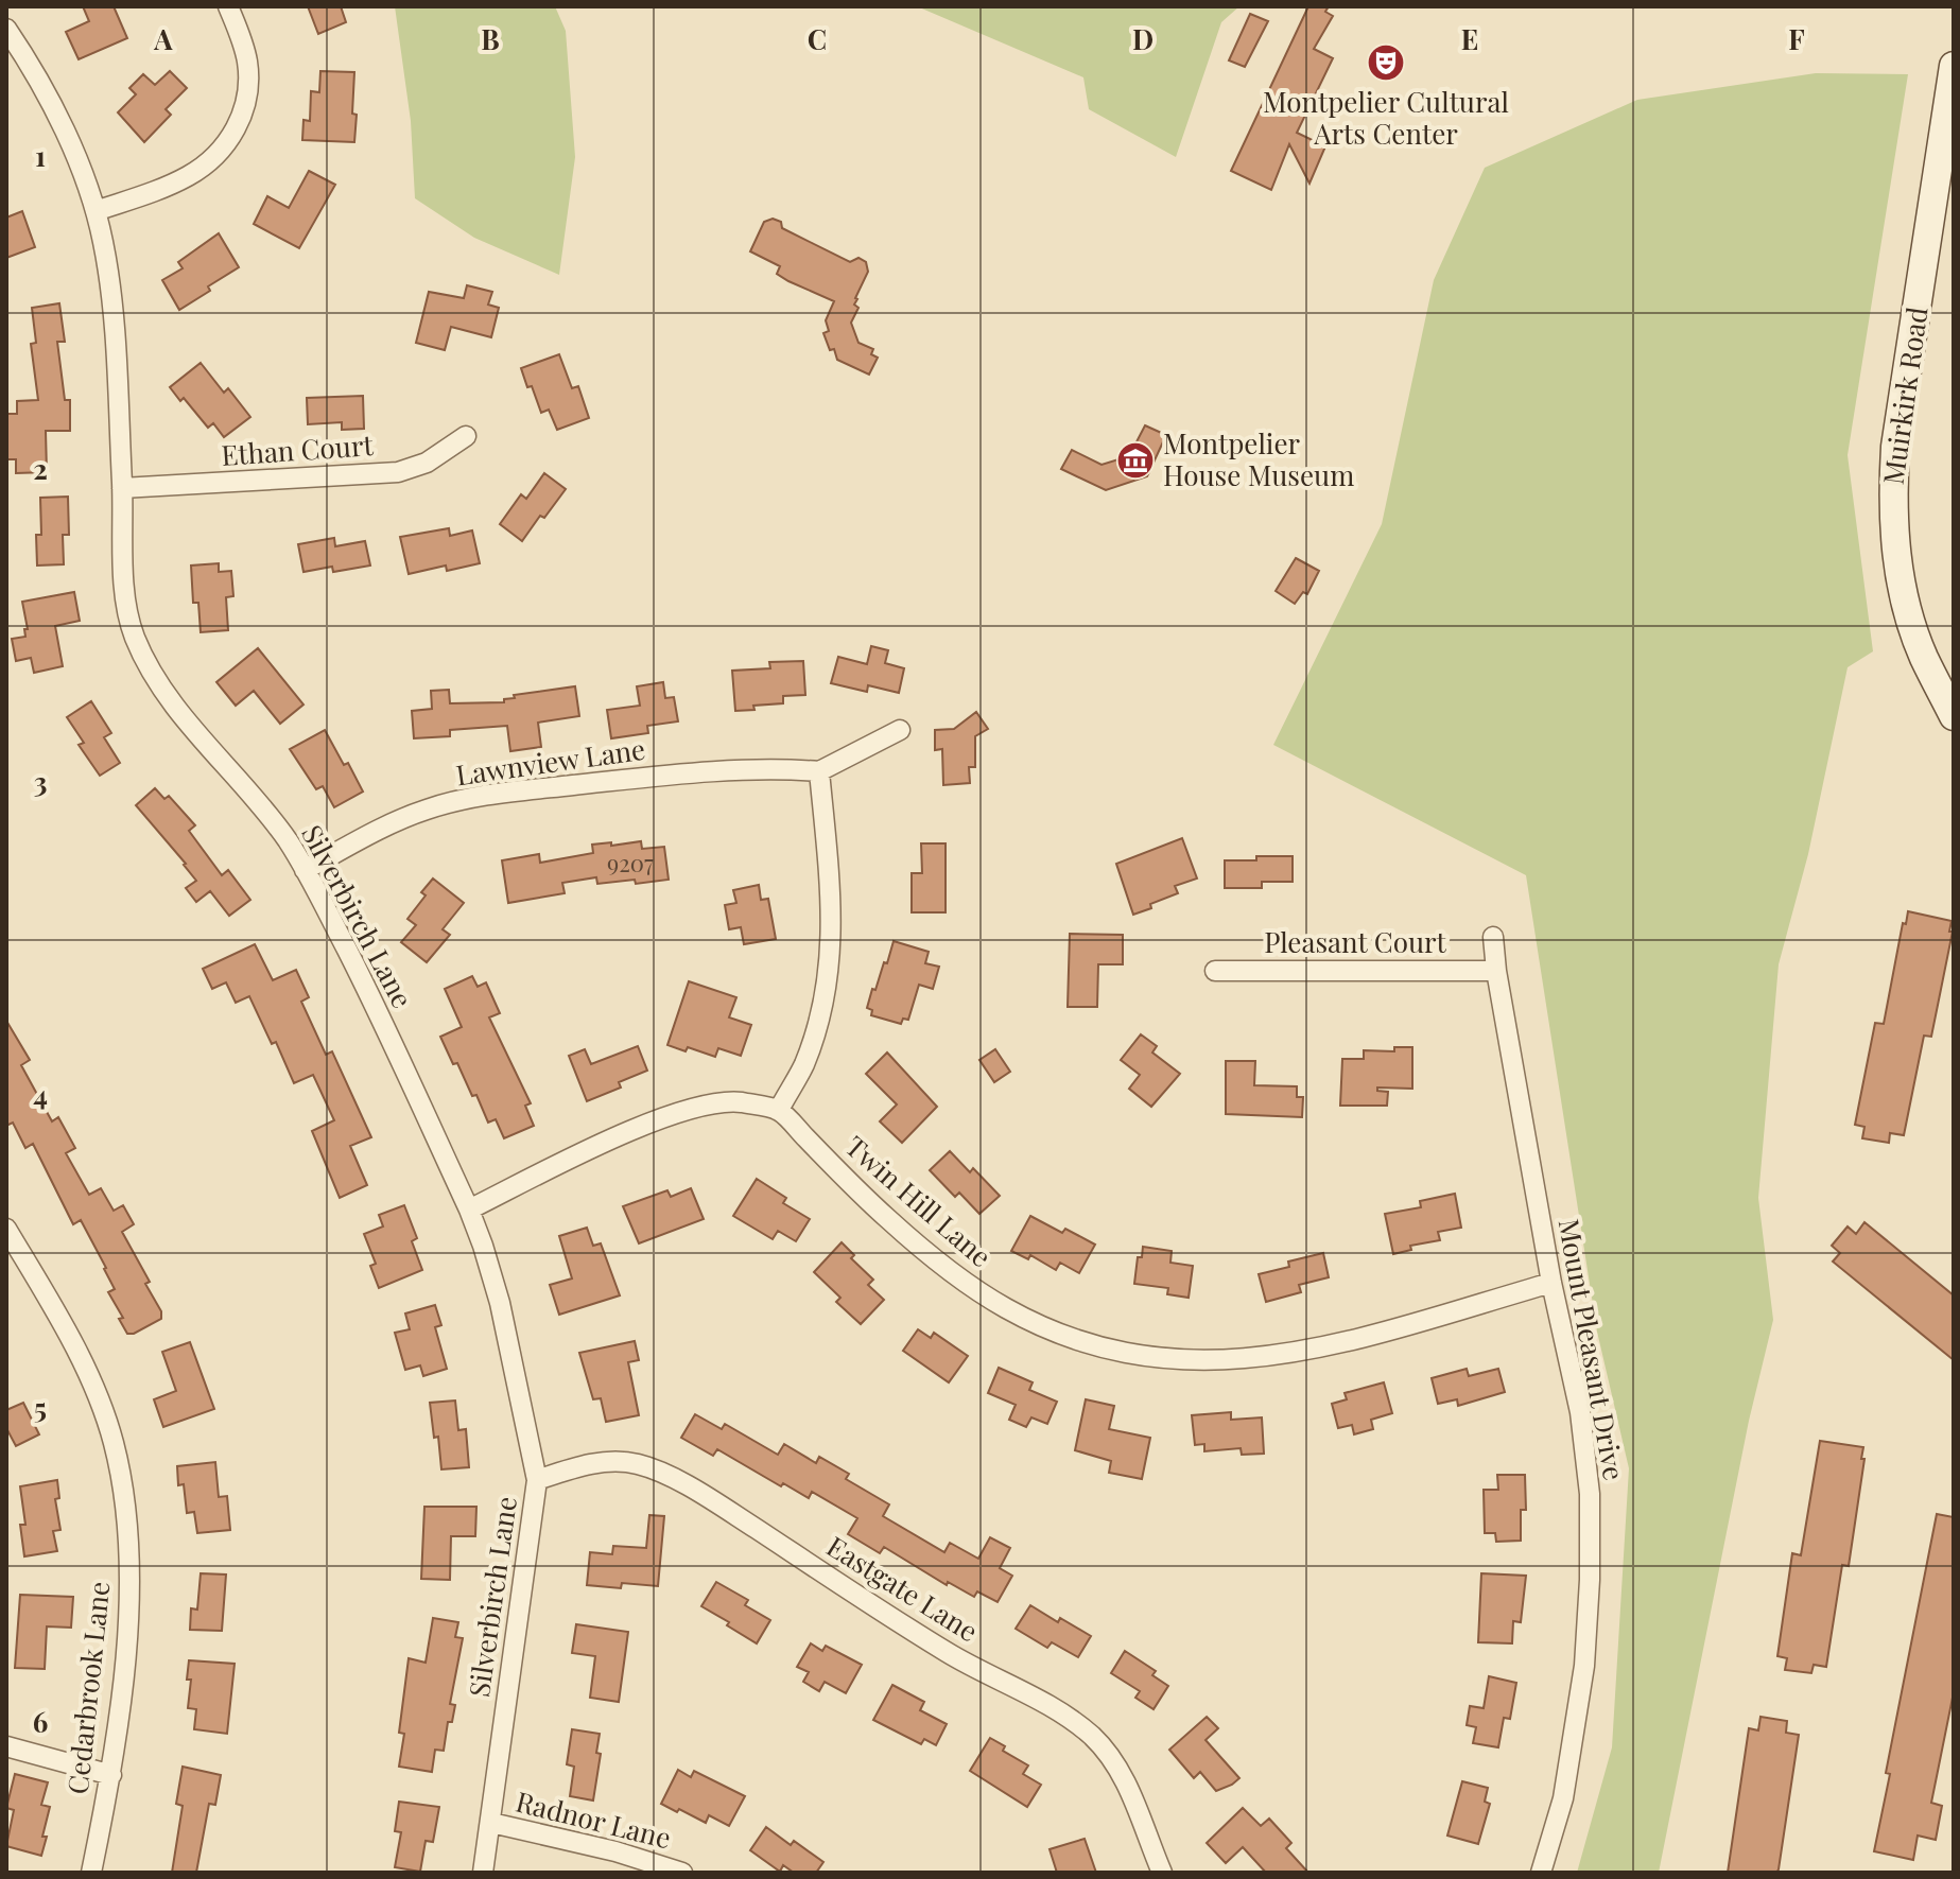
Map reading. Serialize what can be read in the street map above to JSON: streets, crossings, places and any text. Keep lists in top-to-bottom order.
{
  "streets": {
    "main road": ["Muirkirk Road"],
    "street": [
      "Ethan Court",
      "Lawnview Lane",
      "Silverbirch Lane",
      "Pleasant Court",
      "Twin Hill Lane",
      "Mount Pleasant Drive",
      "Eastgate Lane",
      "Cedarbrook Lane",
      "Radnor Lane"
    ]
  },
  "crossings": [
    ["Ethan Court", "Silverbirch Lane"],
    ["Lawnview Lane", "Silverbirch Lane"],
    ["Silverbirch Lane", "Eastgate Lane"],
    ["Silverbirch Lane", "Radnor Lane"],
    ["Pleasant Court", "Mount Pleasant Drive"],
    ["Twin Hill Lane", "Mount Pleasant Drive"]
  ],
  "places": {
    "theatre": ["Montpelier Cultural Arts Center"],
    "museum": ["Montpelier House Museum"]
  },
  "house_numbers": ["9207"],
  "grid": {
    "columns": [
      "A",
      "B",
      "C",
      "D",
      "E",
      "F"
    ],
    "rows": [
      "1",
      "2",
      "3",
      "4",
      "5",
      "6"
    ]
  }
}
